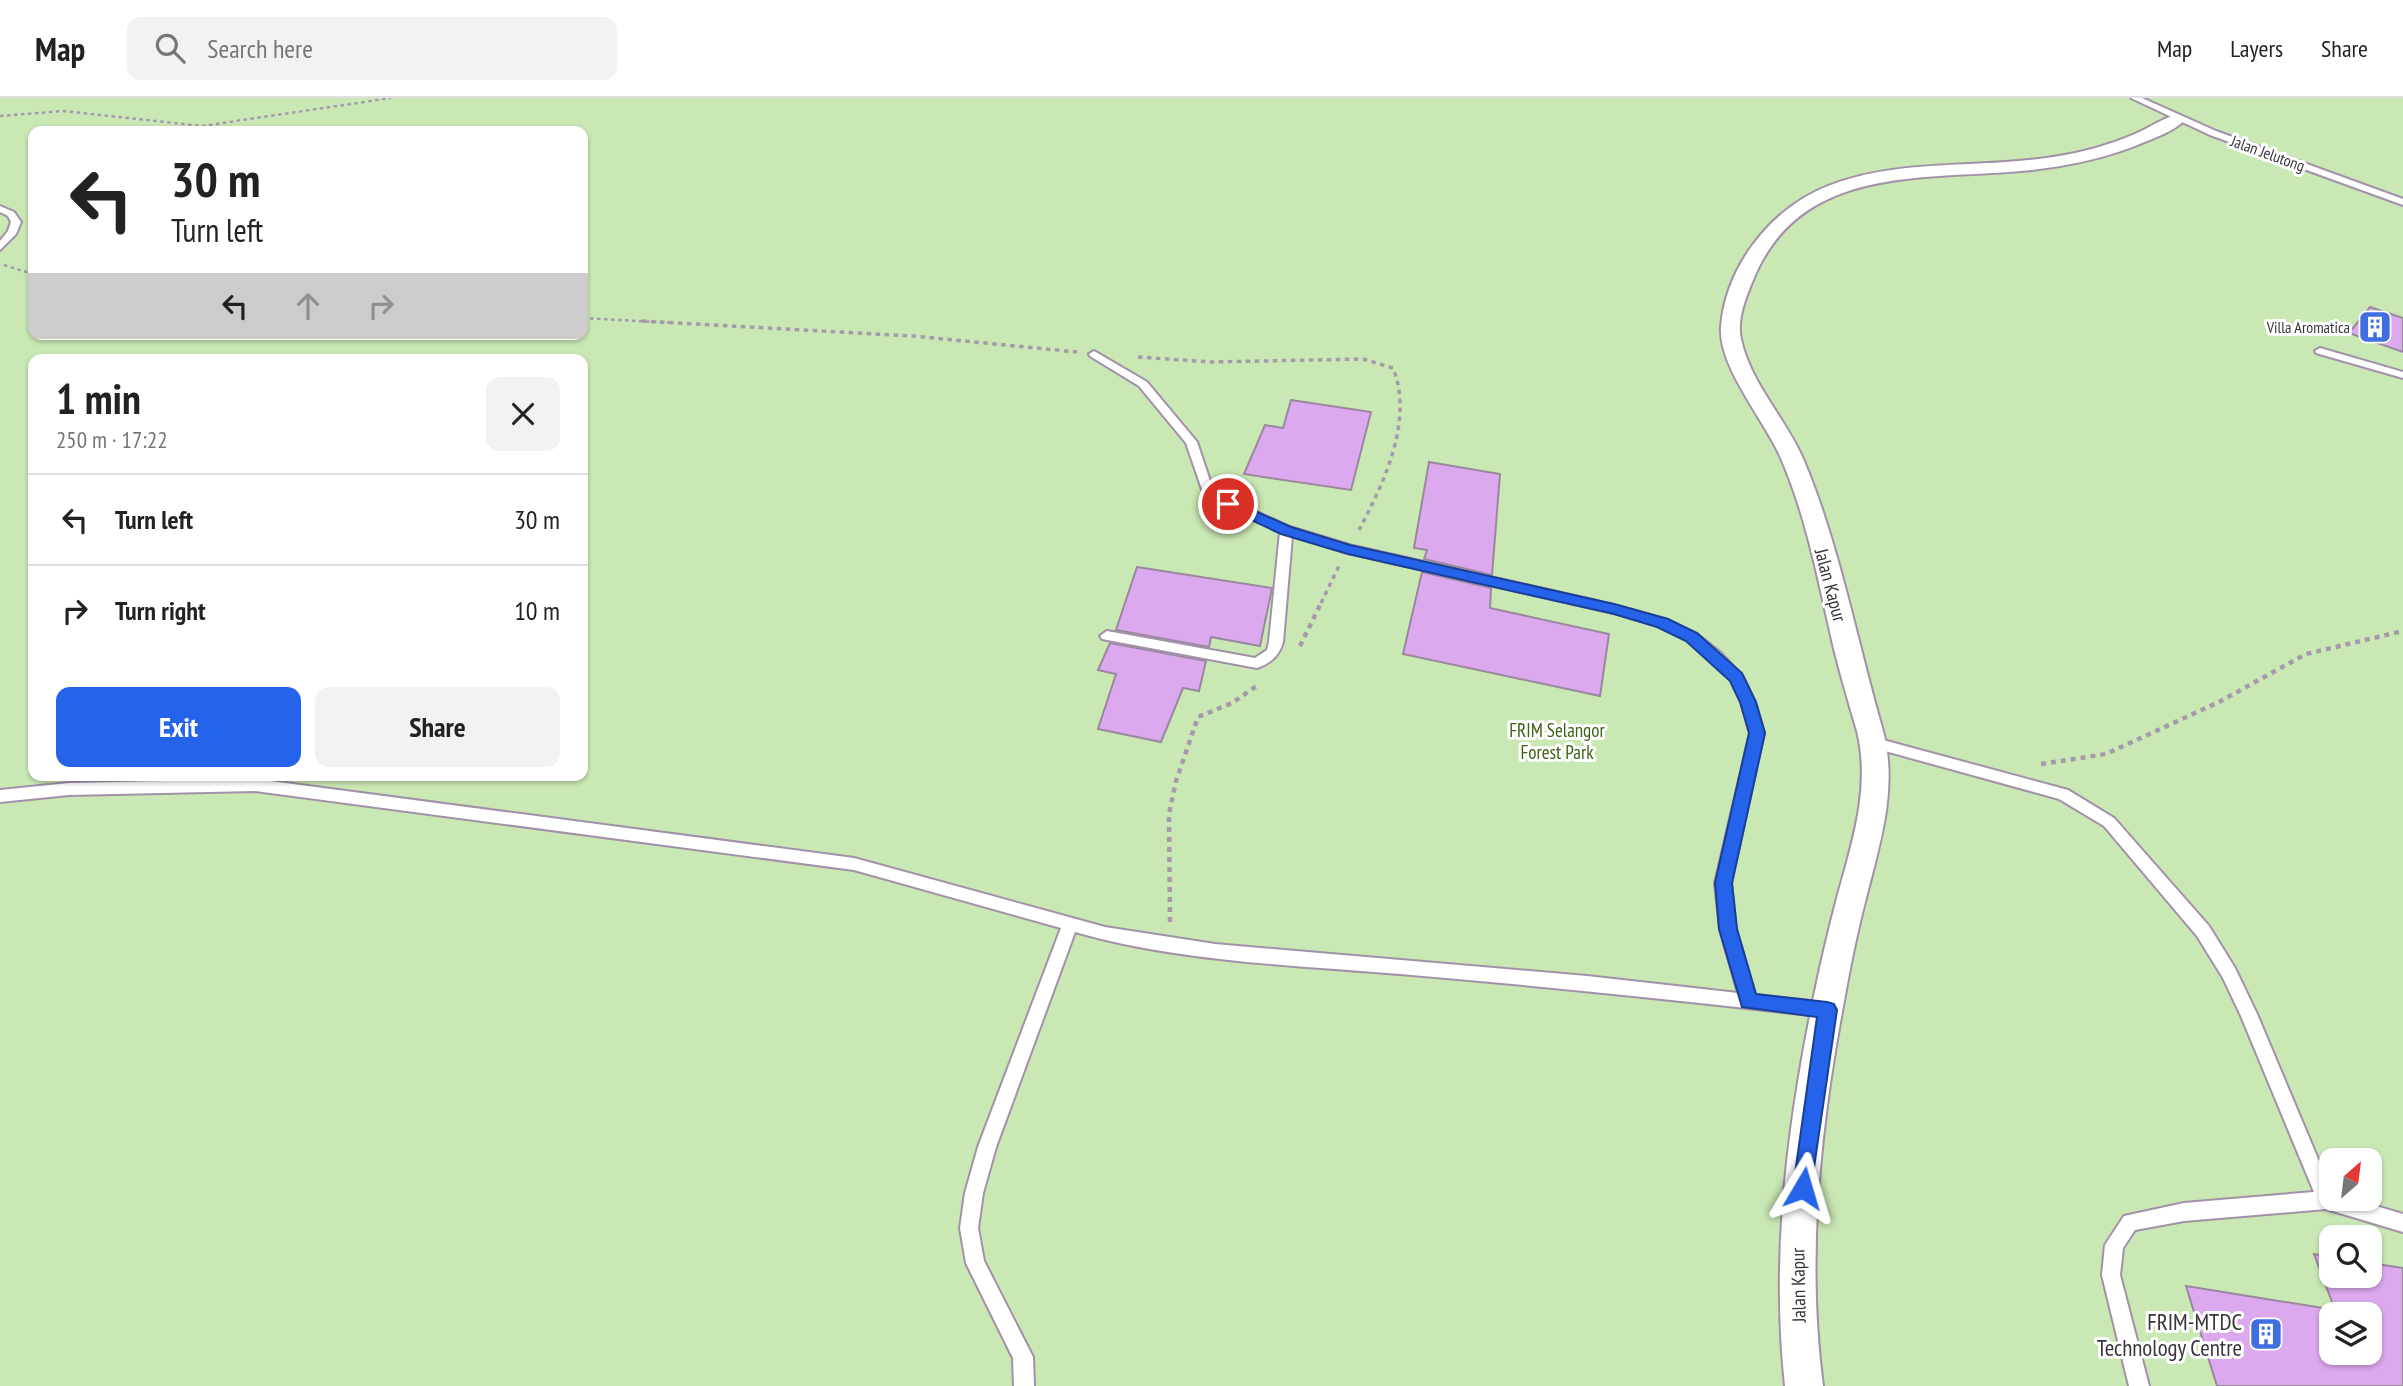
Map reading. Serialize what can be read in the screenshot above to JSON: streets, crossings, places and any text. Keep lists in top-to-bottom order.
{
  "streets": {
    "street": ["Jalan Kapur"],
    "lane": ["Jalan Jelutong"]
  },
  "crossings": [
    ["Jalan Jelutong", "Jalan Kapur"]
  ],
  "parks": ["FRIM Selangor Forest Park"],
  "places": {
    "building": ["Villa Aromatica", "FRIM-MTDC Technology Centre"]
  },
  "north": "top right",
  "page": {
    "header": "Map",
    "search": "Search here",
    "nav": ["Map", "Layers", "Share"],
    "turn": ["30 m", "Turn left"],
    "heading": ["1 min", "250 m · 17:22"],
    "list": [
      {
        "name": "Turn left",
        "value": "30 m"
      },
      {
        "name": "Turn right",
        "value": "10 m"
      }
    ],
    "buttons": ["Exit", "Share"]
  }
}
